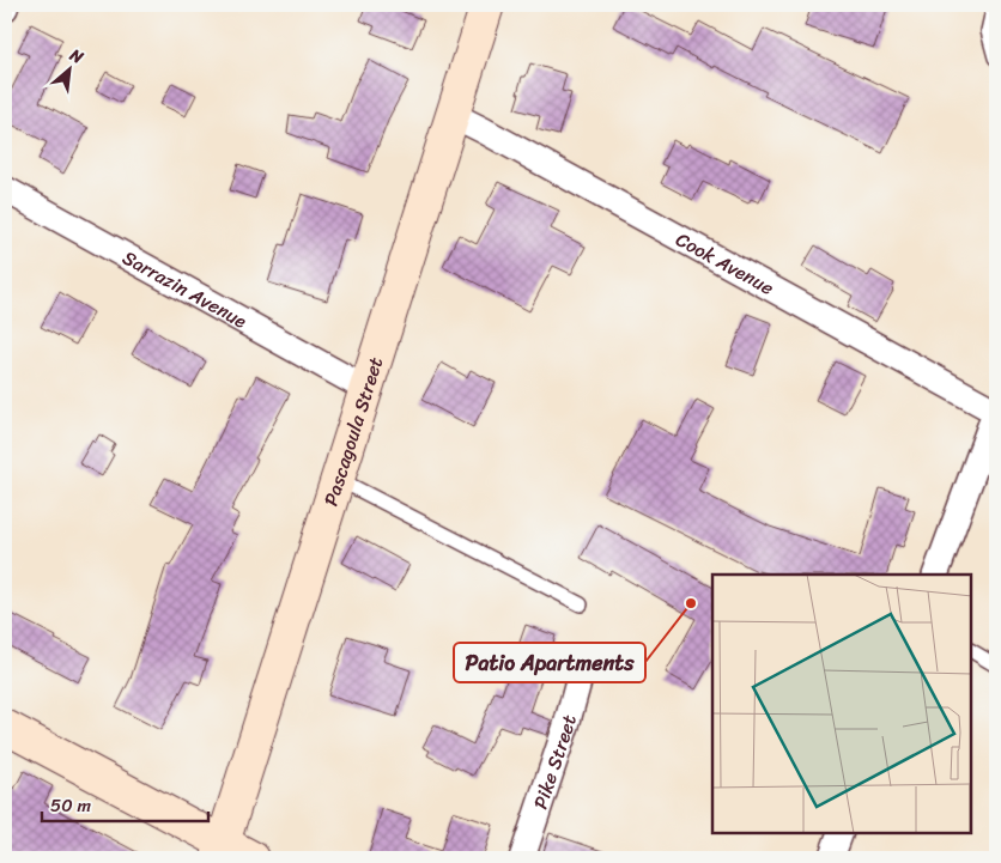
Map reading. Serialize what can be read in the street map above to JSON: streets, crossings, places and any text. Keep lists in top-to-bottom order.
{
  "streets": {
    "street": [
      "Cook Avenue",
      "Sarrazin Avenue",
      "Pascagoula Street",
      "Pike Street"
    ]
  },
  "crossings": [
    ["Cook Avenue", "Pascagoula Street"],
    ["Sarrazin Avenue", "Pascagoula Street"]
  ],
  "places": ["Patio Apartments"],
  "scale_bar": "50 m",
  "north": "top right"
}
